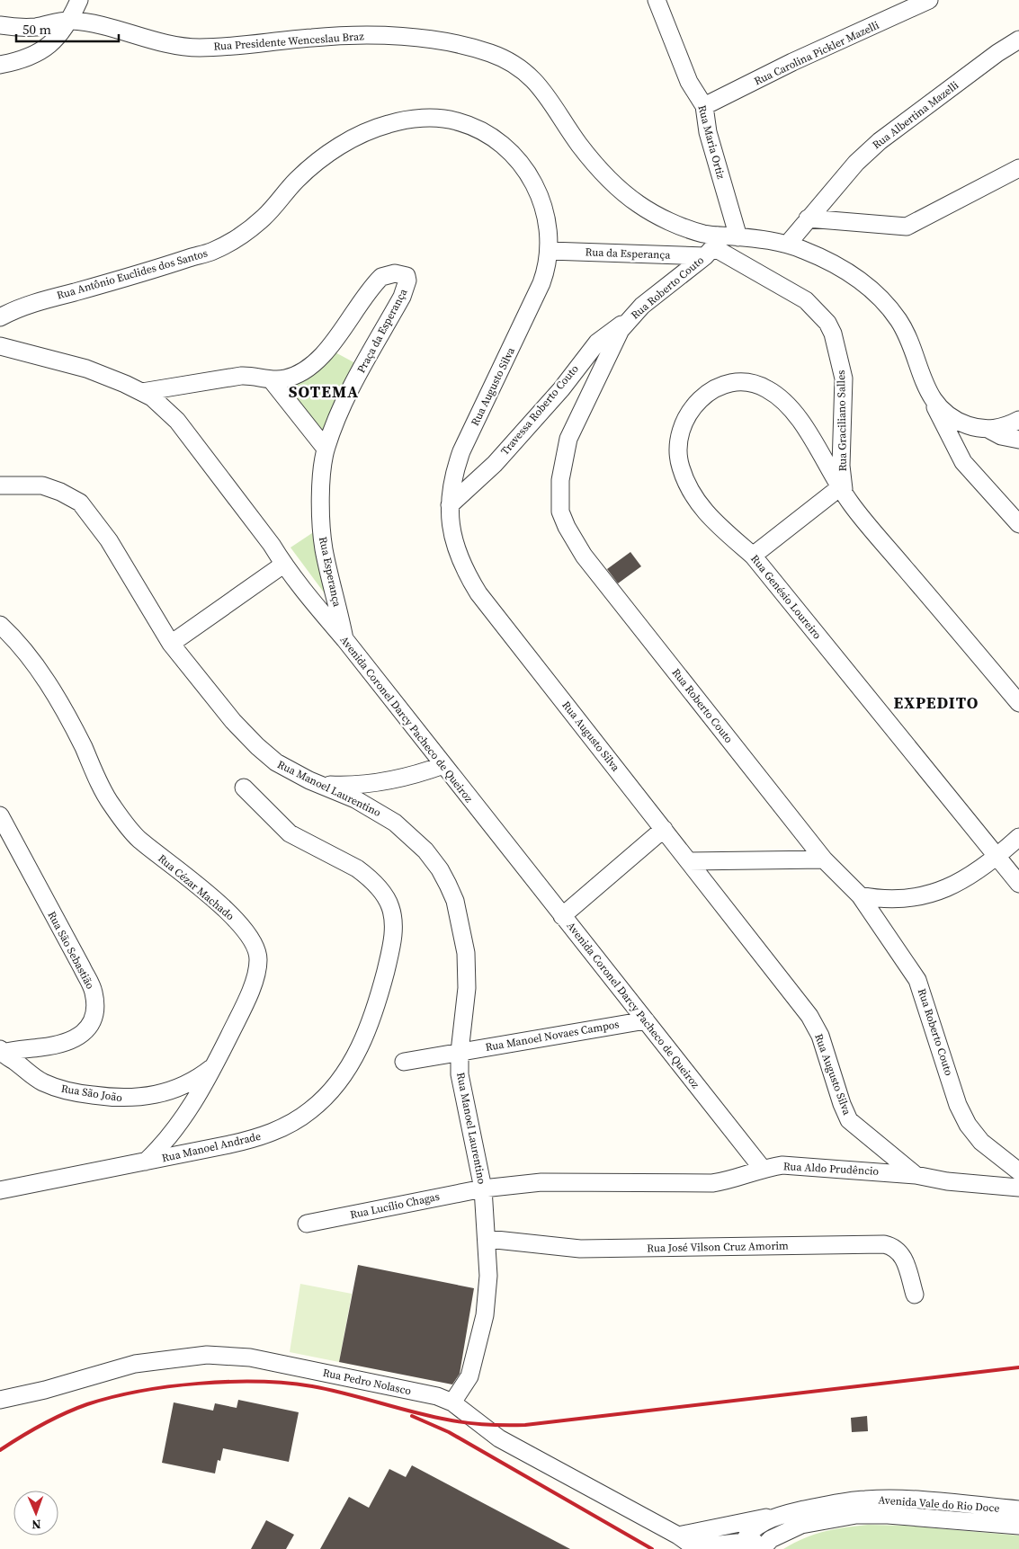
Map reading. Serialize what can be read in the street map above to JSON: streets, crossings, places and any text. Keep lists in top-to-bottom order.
{
  "streets": {
    "street": [
      "Rua Presidente Wenceslau Braz",
      "Rua Carolina Pickler Mazelli",
      "Rua Albertina Mazelli",
      "Rua Maria Ortiz",
      "Rua da Esperança",
      "Rua Antônio Euclides dos Santos",
      "Rua Roberto Couto",
      "Praça da Esperança",
      "Rua Augusto Silva",
      "Travessa Roberto Couto",
      "Rua Graciliano Salles",
      "Rua Esperança",
      "Rua Genésio Loureiro",
      "Avenida Coronel Darcy Pacheco de Queiroz",
      "Rua Manoel Laurentino",
      "Rua Cézar Machado",
      "Rua São Sebastião",
      "Rua Manoel Novaes Campos",
      "Rua São João",
      "Rua Manoel Andrade",
      "Rua Aldo Prudêncio",
      "Rua Lucílio Chagas",
      "Rua José Vilson Cruz Amorim",
      "Rua Pedro Nolasco",
      "Avenida Vale do Rio Doce"
    ]
  },
  "crossings": [
    ["Rua Presidente Wenceslau Braz", "Rua Albertina Mazelli"],
    ["Rua Presidente Wenceslau Braz", "Rua Maria Ortiz"],
    ["Rua Presidente Wenceslau Braz", "Rua da Esperança"],
    ["Rua Presidente Wenceslau Braz", "Rua Roberto Couto"],
    ["Rua Presidente Wenceslau Braz", "Rua Graciliano Salles"],
    ["Rua Carolina Pickler Mazelli", "Rua Maria Ortiz"],
    ["Rua da Esperança", "Rua Antônio Euclides dos Santos"],
    ["Rua da Esperança", "Rua Roberto Couto"],
    ["Rua da Esperança", "Rua Augusto Silva"],
    ["Rua da Esperança", "Rua Graciliano Salles"],
    ["Rua Antônio Euclides dos Santos", "Rua Augusto Silva"],
    ["Rua Roberto Couto", "Travessa Roberto Couto"],
    ["Rua Roberto Couto", "Rua Graciliano Salles"],
    ["Praça da Esperança", "Rua Esperança"],
    ["Rua Augusto Silva", "Travessa Roberto Couto"],
    ["Rua Augusto Silva", "Rua Aldo Prudêncio"],
    ["Rua Graciliano Salles", "Rua Genésio Loureiro"],
    ["Rua Esperança", "Avenida Coronel Darcy Pacheco de Queiroz"],
    ["Avenida Coronel Darcy Pacheco de Queiroz", "Rua Manoel Novaes Campos"],
    ["Avenida Coronel Darcy Pacheco de Queiroz", "Rua Aldo Prudêncio"],
    ["Rua Manoel Laurentino", "Rua Manoel Novaes Campos"],
    ["Rua Manoel Laurentino", "Rua Aldo Prudêncio"],
    ["Rua Manoel Laurentino", "Rua Lucílio Chagas"],
    ["Rua Manoel Laurentino", "Rua José Vilson Cruz Amorim"],
    ["Rua Manoel Laurentino", "Rua Pedro Nolasco"],
    ["Rua Cézar Machado", "Rua São João"],
    ["Rua Cézar Machado", "Rua Manoel Andrade"],
    ["Rua São Sebastião", "Rua São João"],
    ["Rua Aldo Prudêncio", "Rua Lucílio Chagas"],
    ["Rua Pedro Nolasco", "Avenida Vale do Rio Doce"]
  ],
  "districts": ["SOTEMA", "EXPEDITO"],
  "scale_bar": "50 m",
  "north": "bottom"
}
